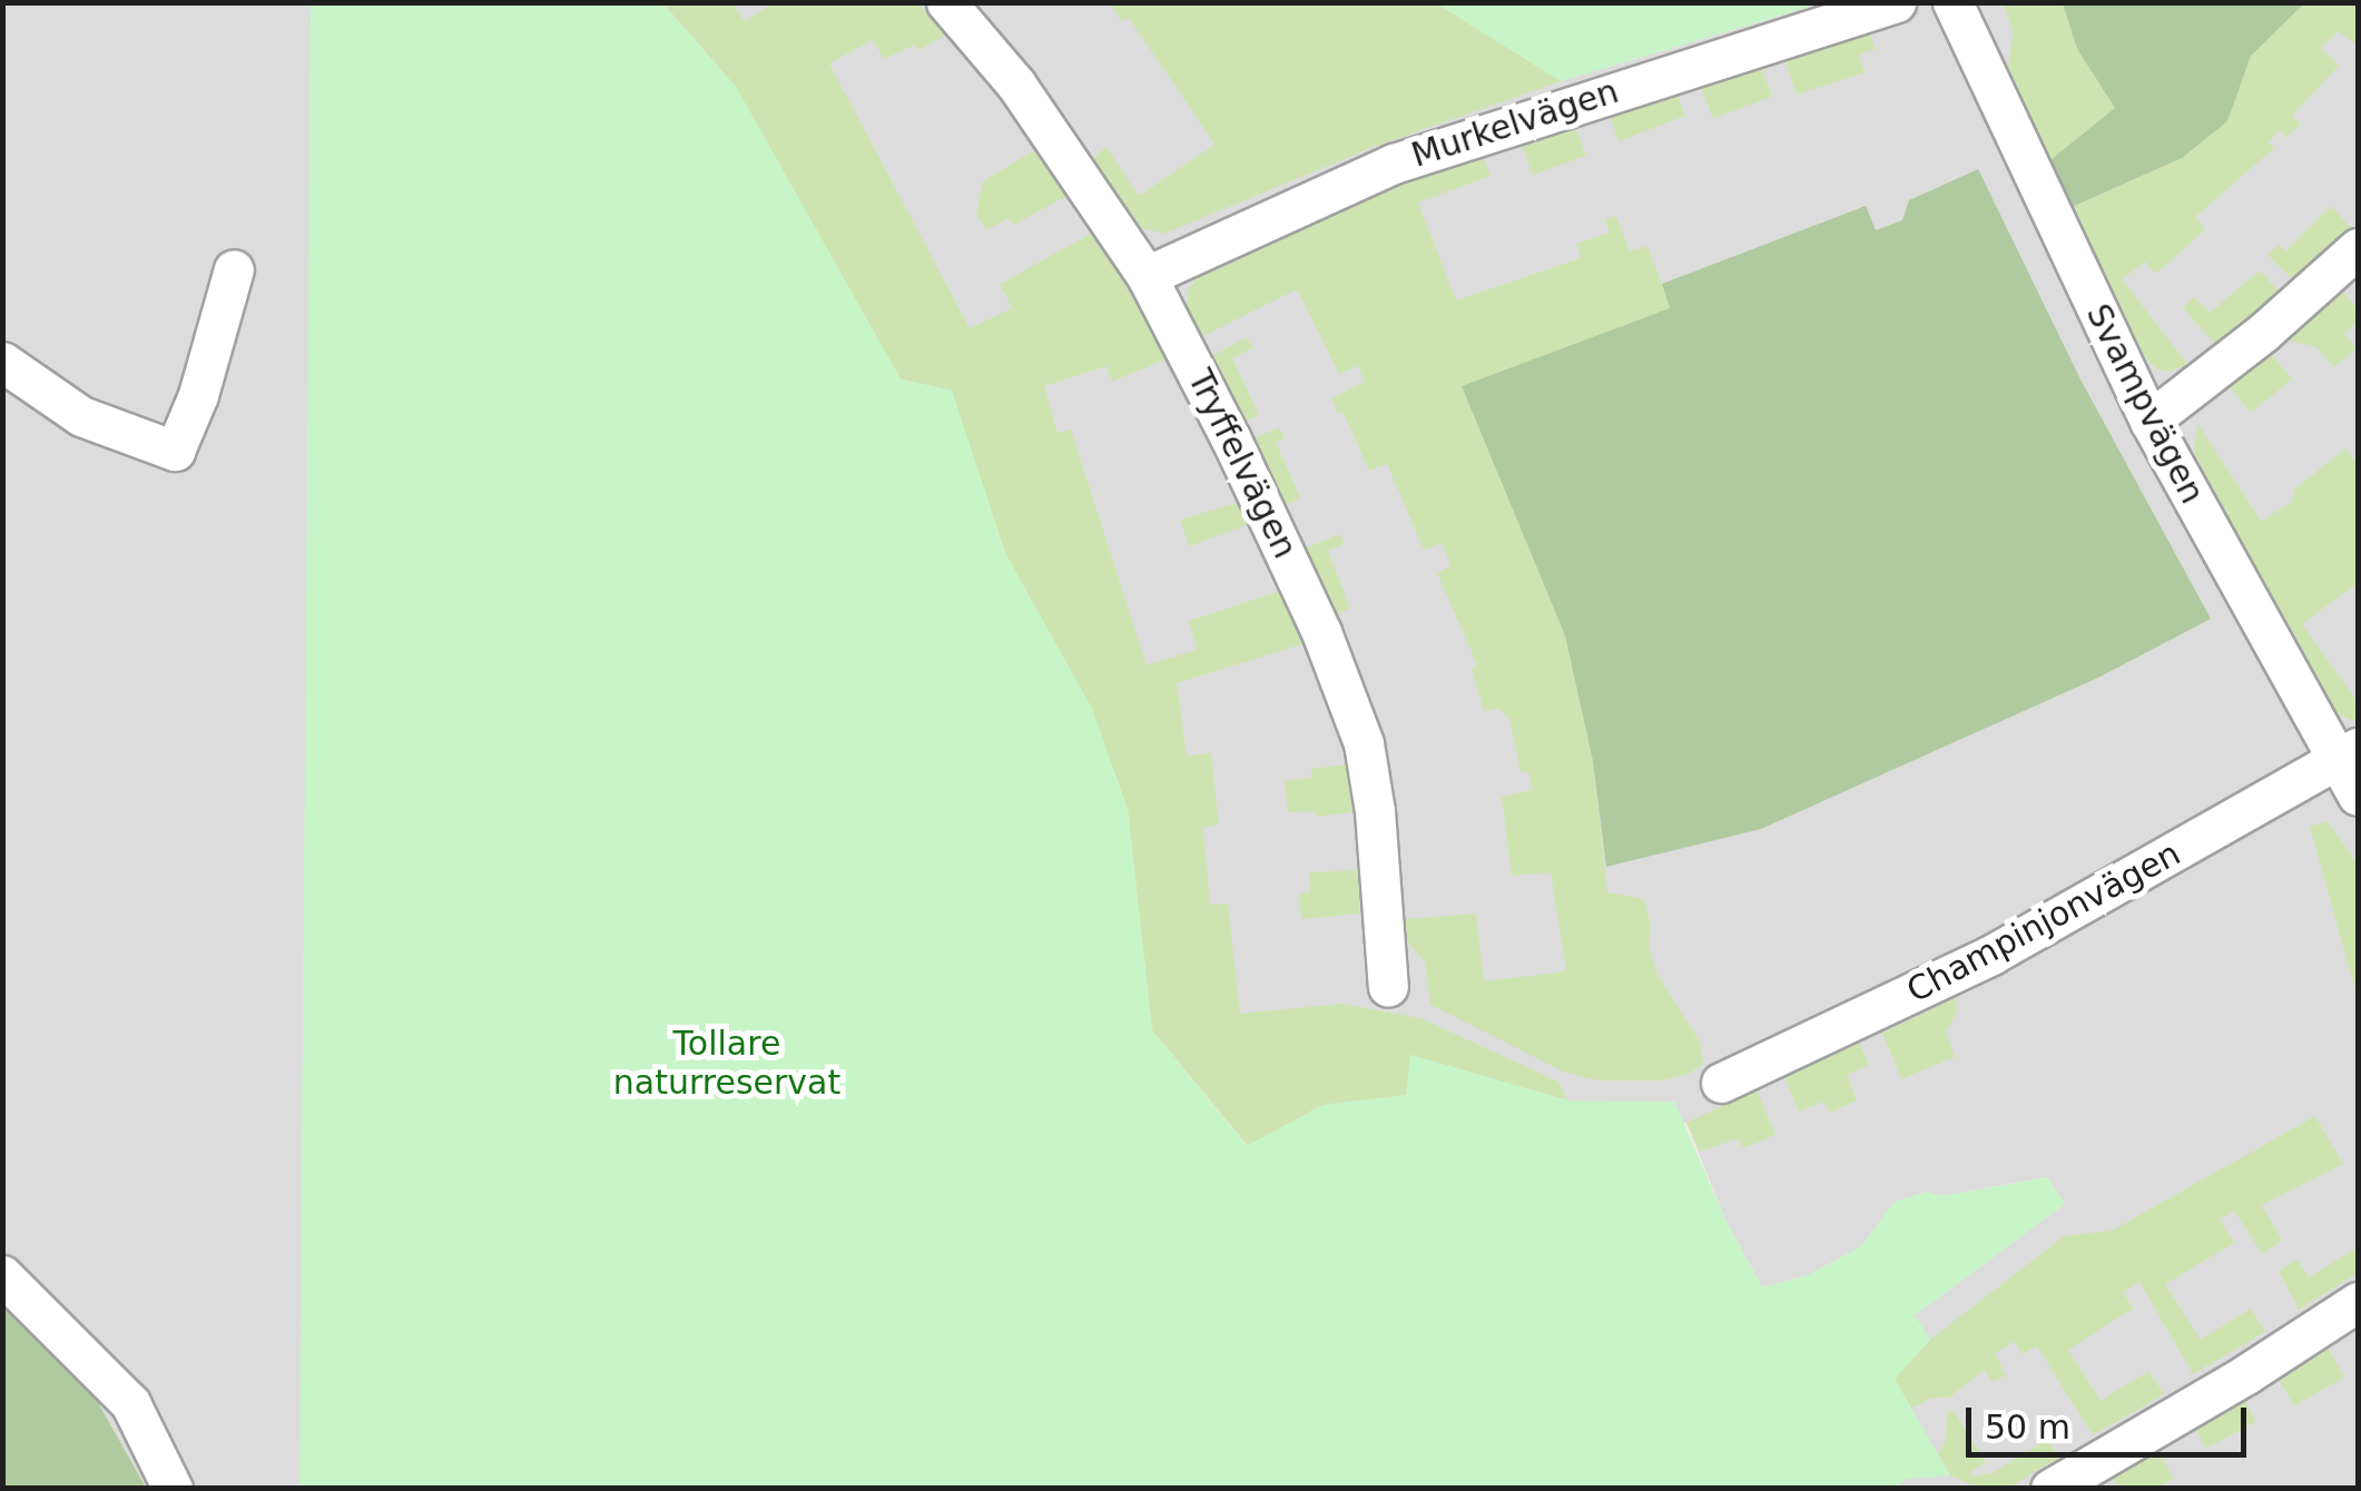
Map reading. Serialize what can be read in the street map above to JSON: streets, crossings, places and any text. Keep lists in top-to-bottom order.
{
  "streets": {
    "street": [
      "Murkelvägen",
      "Svampvägen",
      "Tryffelvägen",
      "Champinjonvägen"
    ]
  },
  "crossings": [
    ["Murkelvägen", "Tryffelvägen"],
    ["Svampvägen", "Champinjonvägen"]
  ],
  "parks": ["Tollare naturreservat"],
  "scale_bar": "50 m"
}
